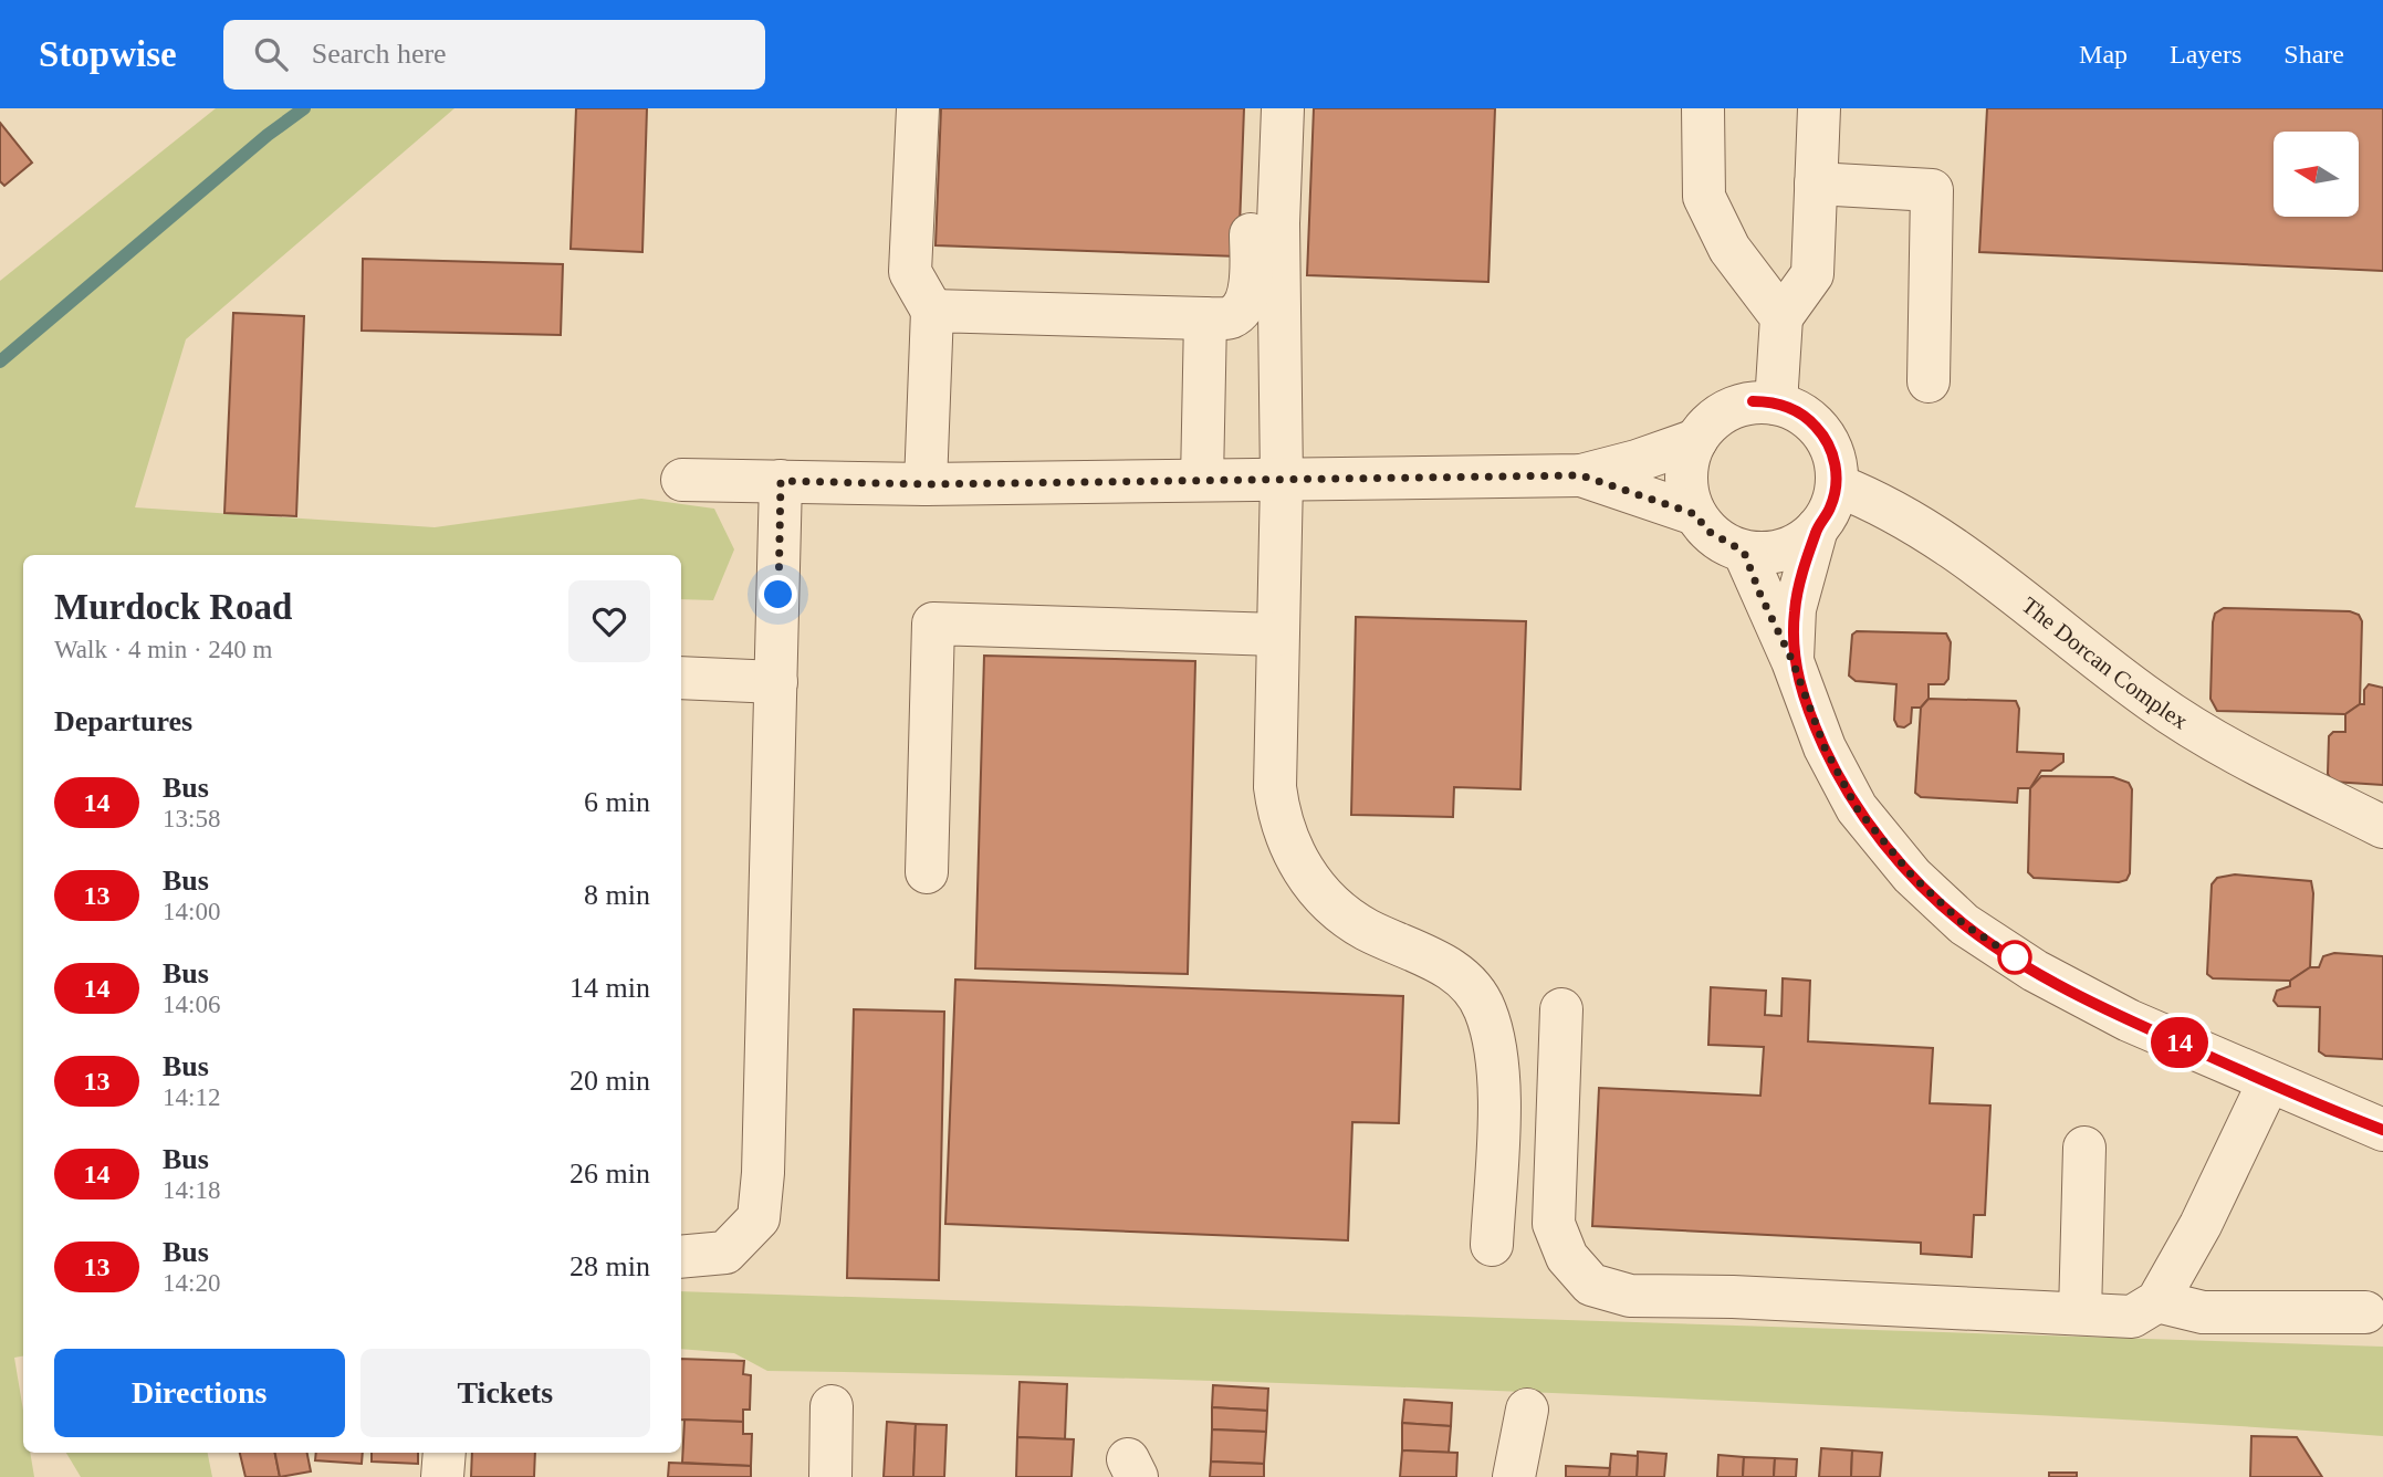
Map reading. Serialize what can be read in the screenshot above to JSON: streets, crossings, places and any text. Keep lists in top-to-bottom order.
{
  "streets": {
    "street": ["The Dorcan Complex"]
  },
  "lines": ["bus line 14"],
  "north": "left",
  "page": {
    "header": "Stopwise",
    "search": "Search here",
    "nav": ["Map", "Layers", "Share"],
    "on_map": "14",
    "heading": [
      ["Murdock Road", "Walk · 4 min · 240 m"],
      "Departures"
    ],
    "list": [
      {
        "mark": "14",
        "name": "Bus",
        "note": "13:58",
        "value": "6 min"
      },
      {
        "mark": "13",
        "name": "Bus",
        "note": "14:00",
        "value": "8 min"
      },
      {
        "mark": "14",
        "name": "Bus",
        "note": "14:06",
        "value": "14 min"
      },
      {
        "mark": "13",
        "name": "Bus",
        "note": "14:12",
        "value": "20 min"
      },
      {
        "mark": "14",
        "name": "Bus",
        "note": "14:18",
        "value": "26 min"
      },
      {
        "mark": "13",
        "name": "Bus",
        "note": "14:20",
        "value": "28 min"
      }
    ],
    "buttons": ["Directions", "Tickets"]
  }
}
